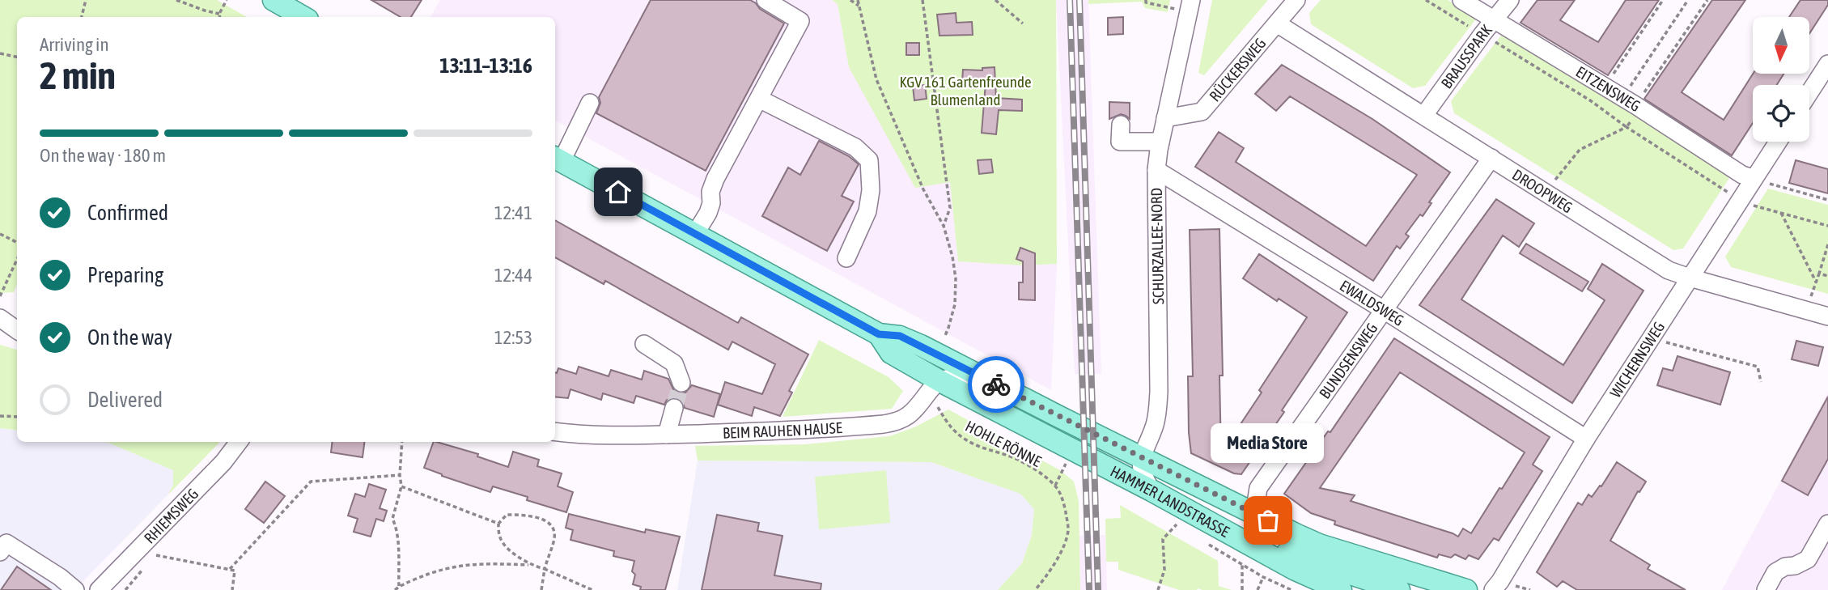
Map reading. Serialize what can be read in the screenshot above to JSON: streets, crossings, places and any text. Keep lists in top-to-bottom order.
{
  "streets": {
    "main road": ["HAMMER LANDSTRASSE"],
    "street": [
      "BRAUSSPARK",
      "RÜCKERSWEG",
      "EITZENSWEG",
      "DROOPWEG",
      "SCHURZALLEE-NORD",
      "EWALDSWEG",
      "WICHERNSWEG",
      "BUNDSENSWEG",
      "BEIM RAUHEN HAUSE",
      "RHIEMSWEG"
    ],
    "path": ["HOHLE RÖNNE"]
  },
  "crossings": [
    ["BRAUSSPARK", "EITZENSWEG"],
    ["BRAUSSPARK", "DROOPWEG"],
    ["RÜCKERSWEG", "DROOPWEG"],
    ["RÜCKERSWEG", "SCHURZALLEE-NORD"],
    ["EITZENSWEG", "WICHERNSWEG"],
    ["DROOPWEG", "WICHERNSWEG"],
    ["DROOPWEG", "BUNDSENSWEG"],
    ["SCHURZALLEE-NORD", "EWALDSWEG"],
    ["SCHURZALLEE-NORD", "HAMMER LANDSTRASSE"],
    ["EWALDSWEG", "WICHERNSWEG"],
    ["EWALDSWEG", "BUNDSENSWEG"],
    ["BUNDSENSWEG", "HAMMER LANDSTRASSE"],
    ["BEIM RAUHEN HAUSE", "HAMMER LANDSTRASSE"]
  ],
  "parks": ["KGV 161 Gartenfreunde Blumenland"],
  "places": ["Media Store"],
  "north": "bottom",
  "page": {
    "heading": ["2 min", "Arriving in", "13:11–13:16"],
    "bar": "On the way · 180 m",
    "list": [
      ["Confirmed", "12:41"],
      ["Preparing", "12:44"],
      ["On the way", "12:53"],
      "Delivered"
    ],
    "bubble": "Media Store"
  }
}
